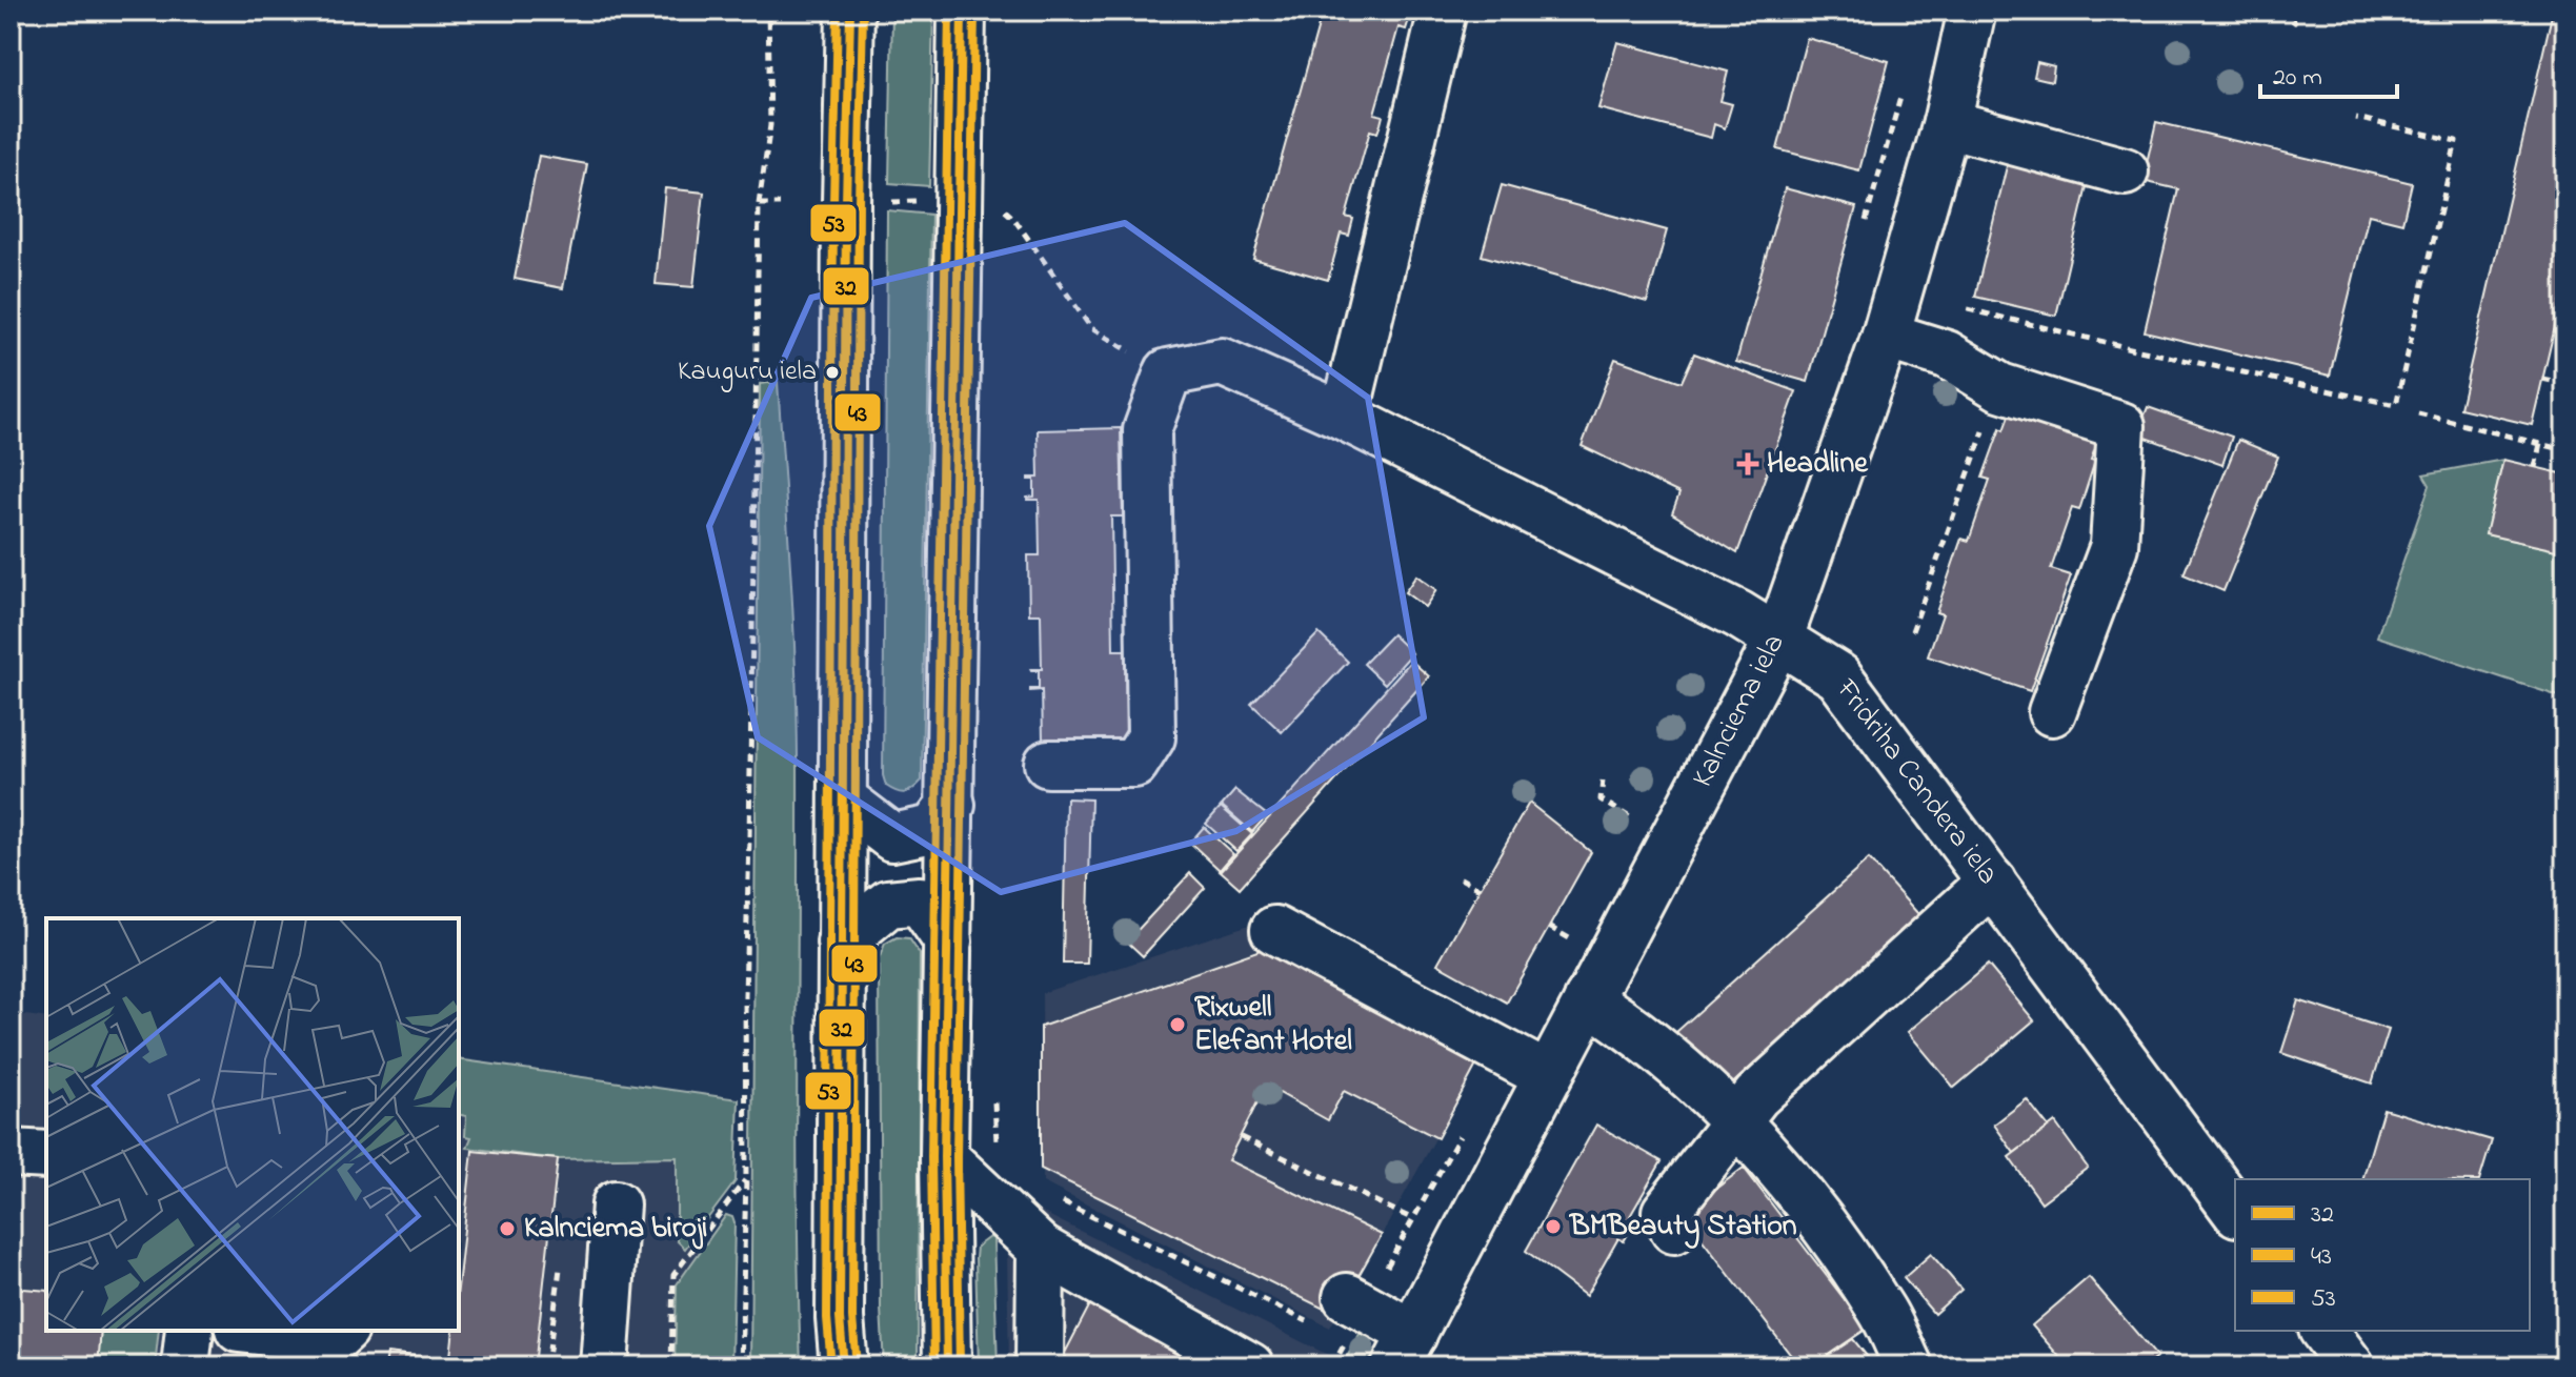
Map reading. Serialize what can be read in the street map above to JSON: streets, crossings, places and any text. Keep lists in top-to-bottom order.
{
  "streets": {
    "street": ["Kalnciema iela", "Fridriha Candera iela"]
  },
  "crossings": [
    ["Kalnciema iela", "Fridriha Candera iela"]
  ],
  "places": {
    "other": [
      "Kauguru iela",
      "Rixwell Elefant Hotel",
      "BMBeauty Station",
      "Kalnciema biroji"
    ],
    "health": ["Headline"]
  },
  "lines": ["transit line 32", "transit line 43", "transit line 53"],
  "legend": ["32", "43", "53"],
  "scale_bar": "20 m"
}
